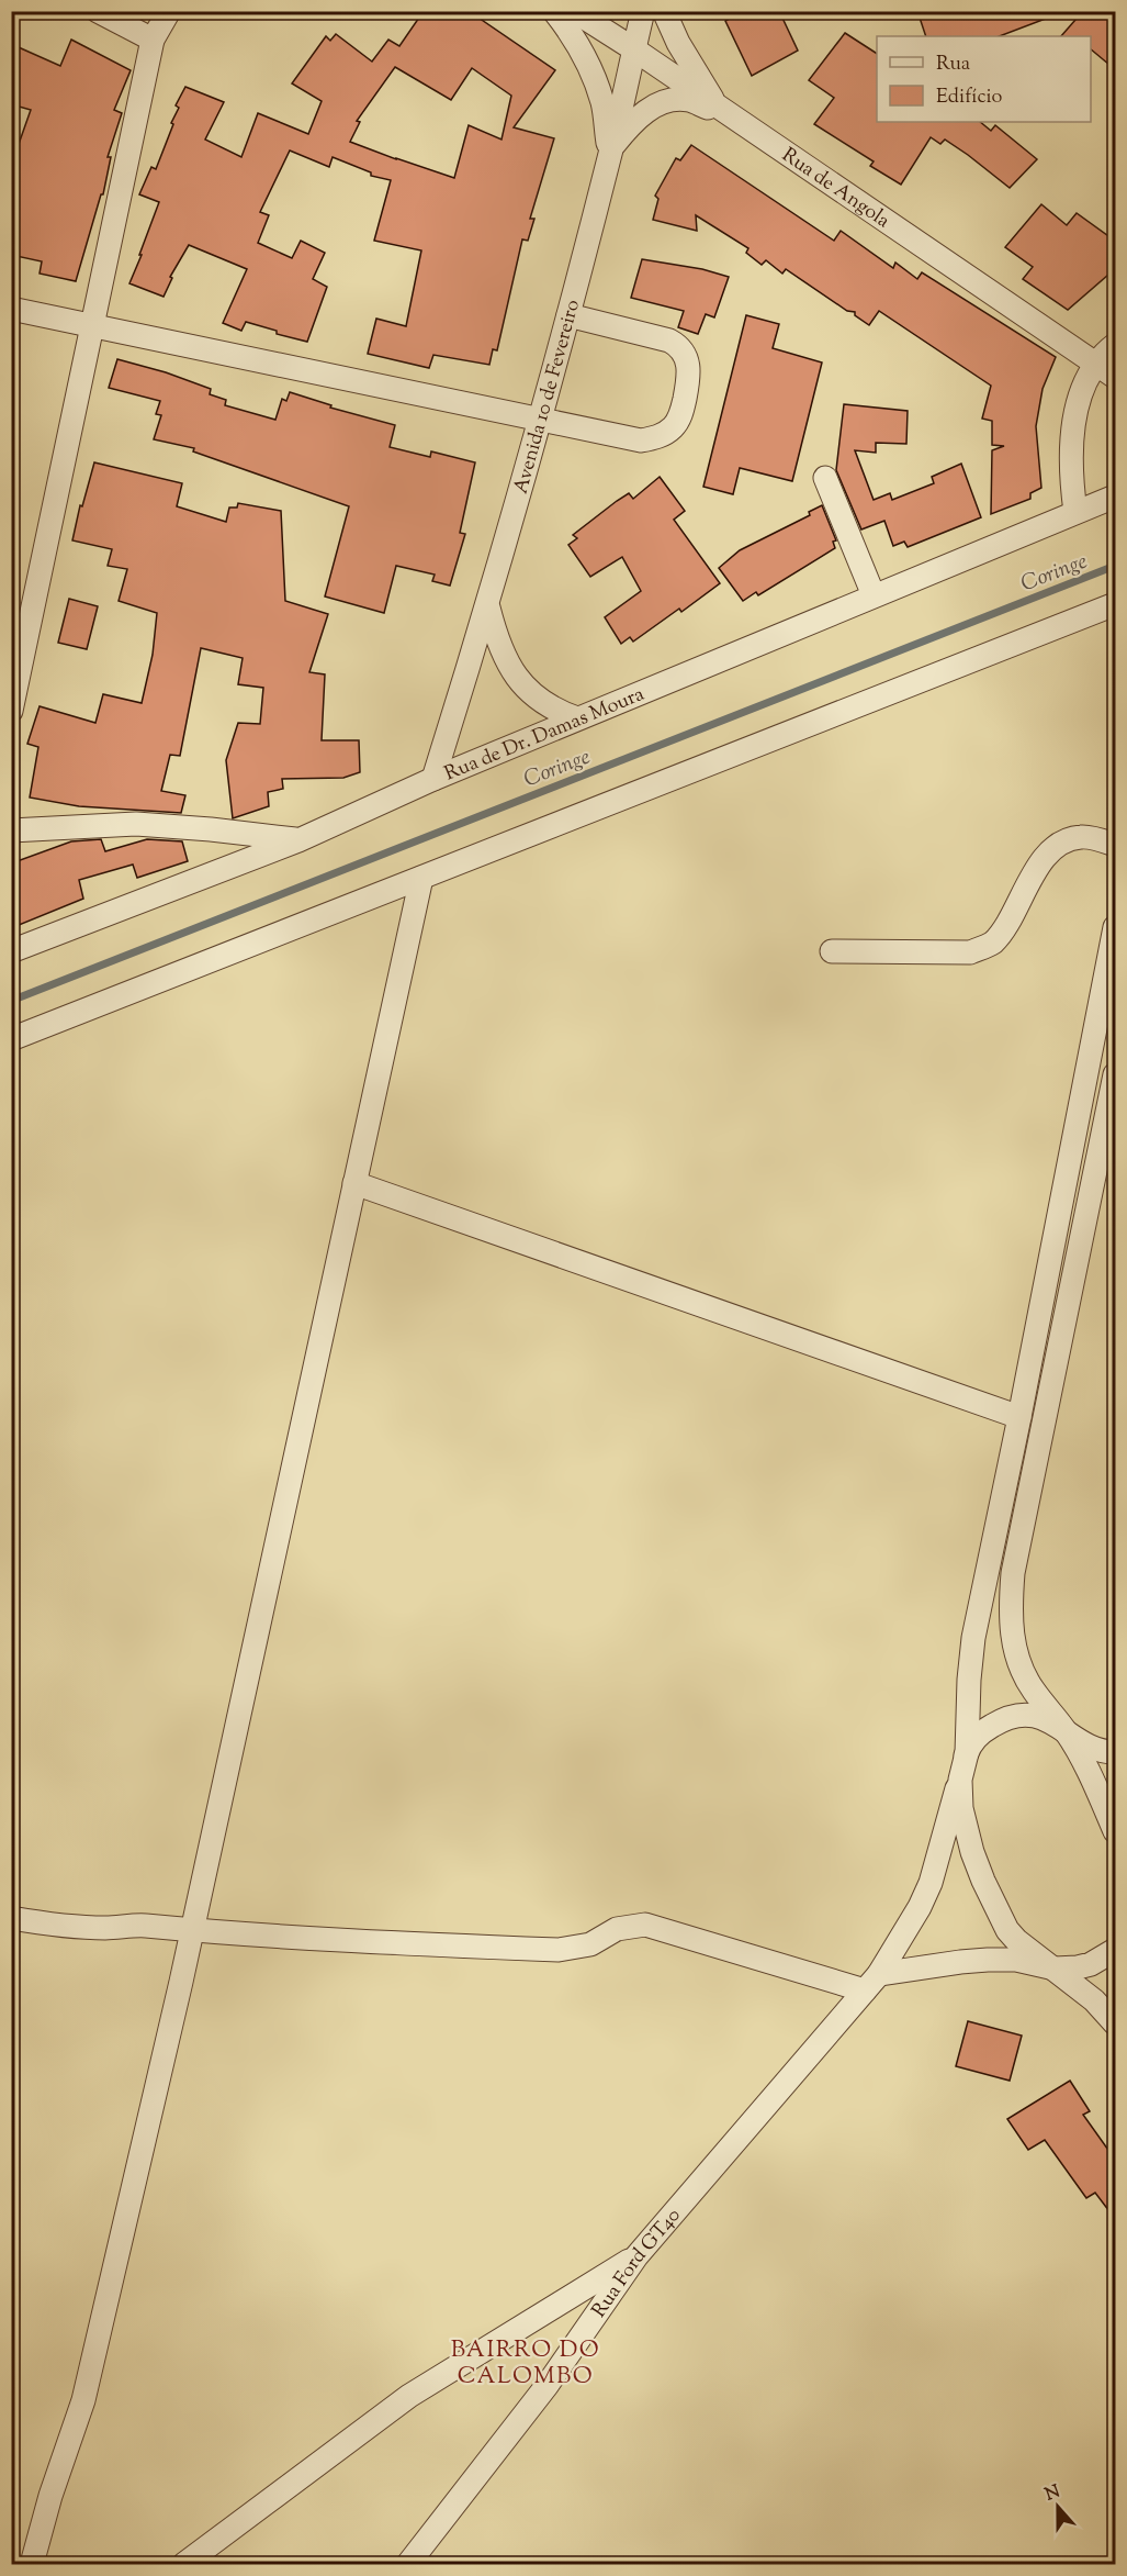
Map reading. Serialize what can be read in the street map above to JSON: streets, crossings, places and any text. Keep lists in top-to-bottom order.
{
  "streets": {
    "street": [
      "Rua de Angola",
      "Avenida 10 de Fevereiro",
      "Rua de Dr. Damas Moura",
      "Rua Ford GT40"
    ]
  },
  "crossings": [
    ["Rua de Angola", "Avenida 10 de Fevereiro"],
    ["Avenida 10 de Fevereiro", "Rua de Dr. Damas Moura"]
  ],
  "districts": ["BAIRRO DO CALOMBO"],
  "water": ["Coringe"],
  "legend": ["Rua", "Edifício"],
  "north": "top"
}
